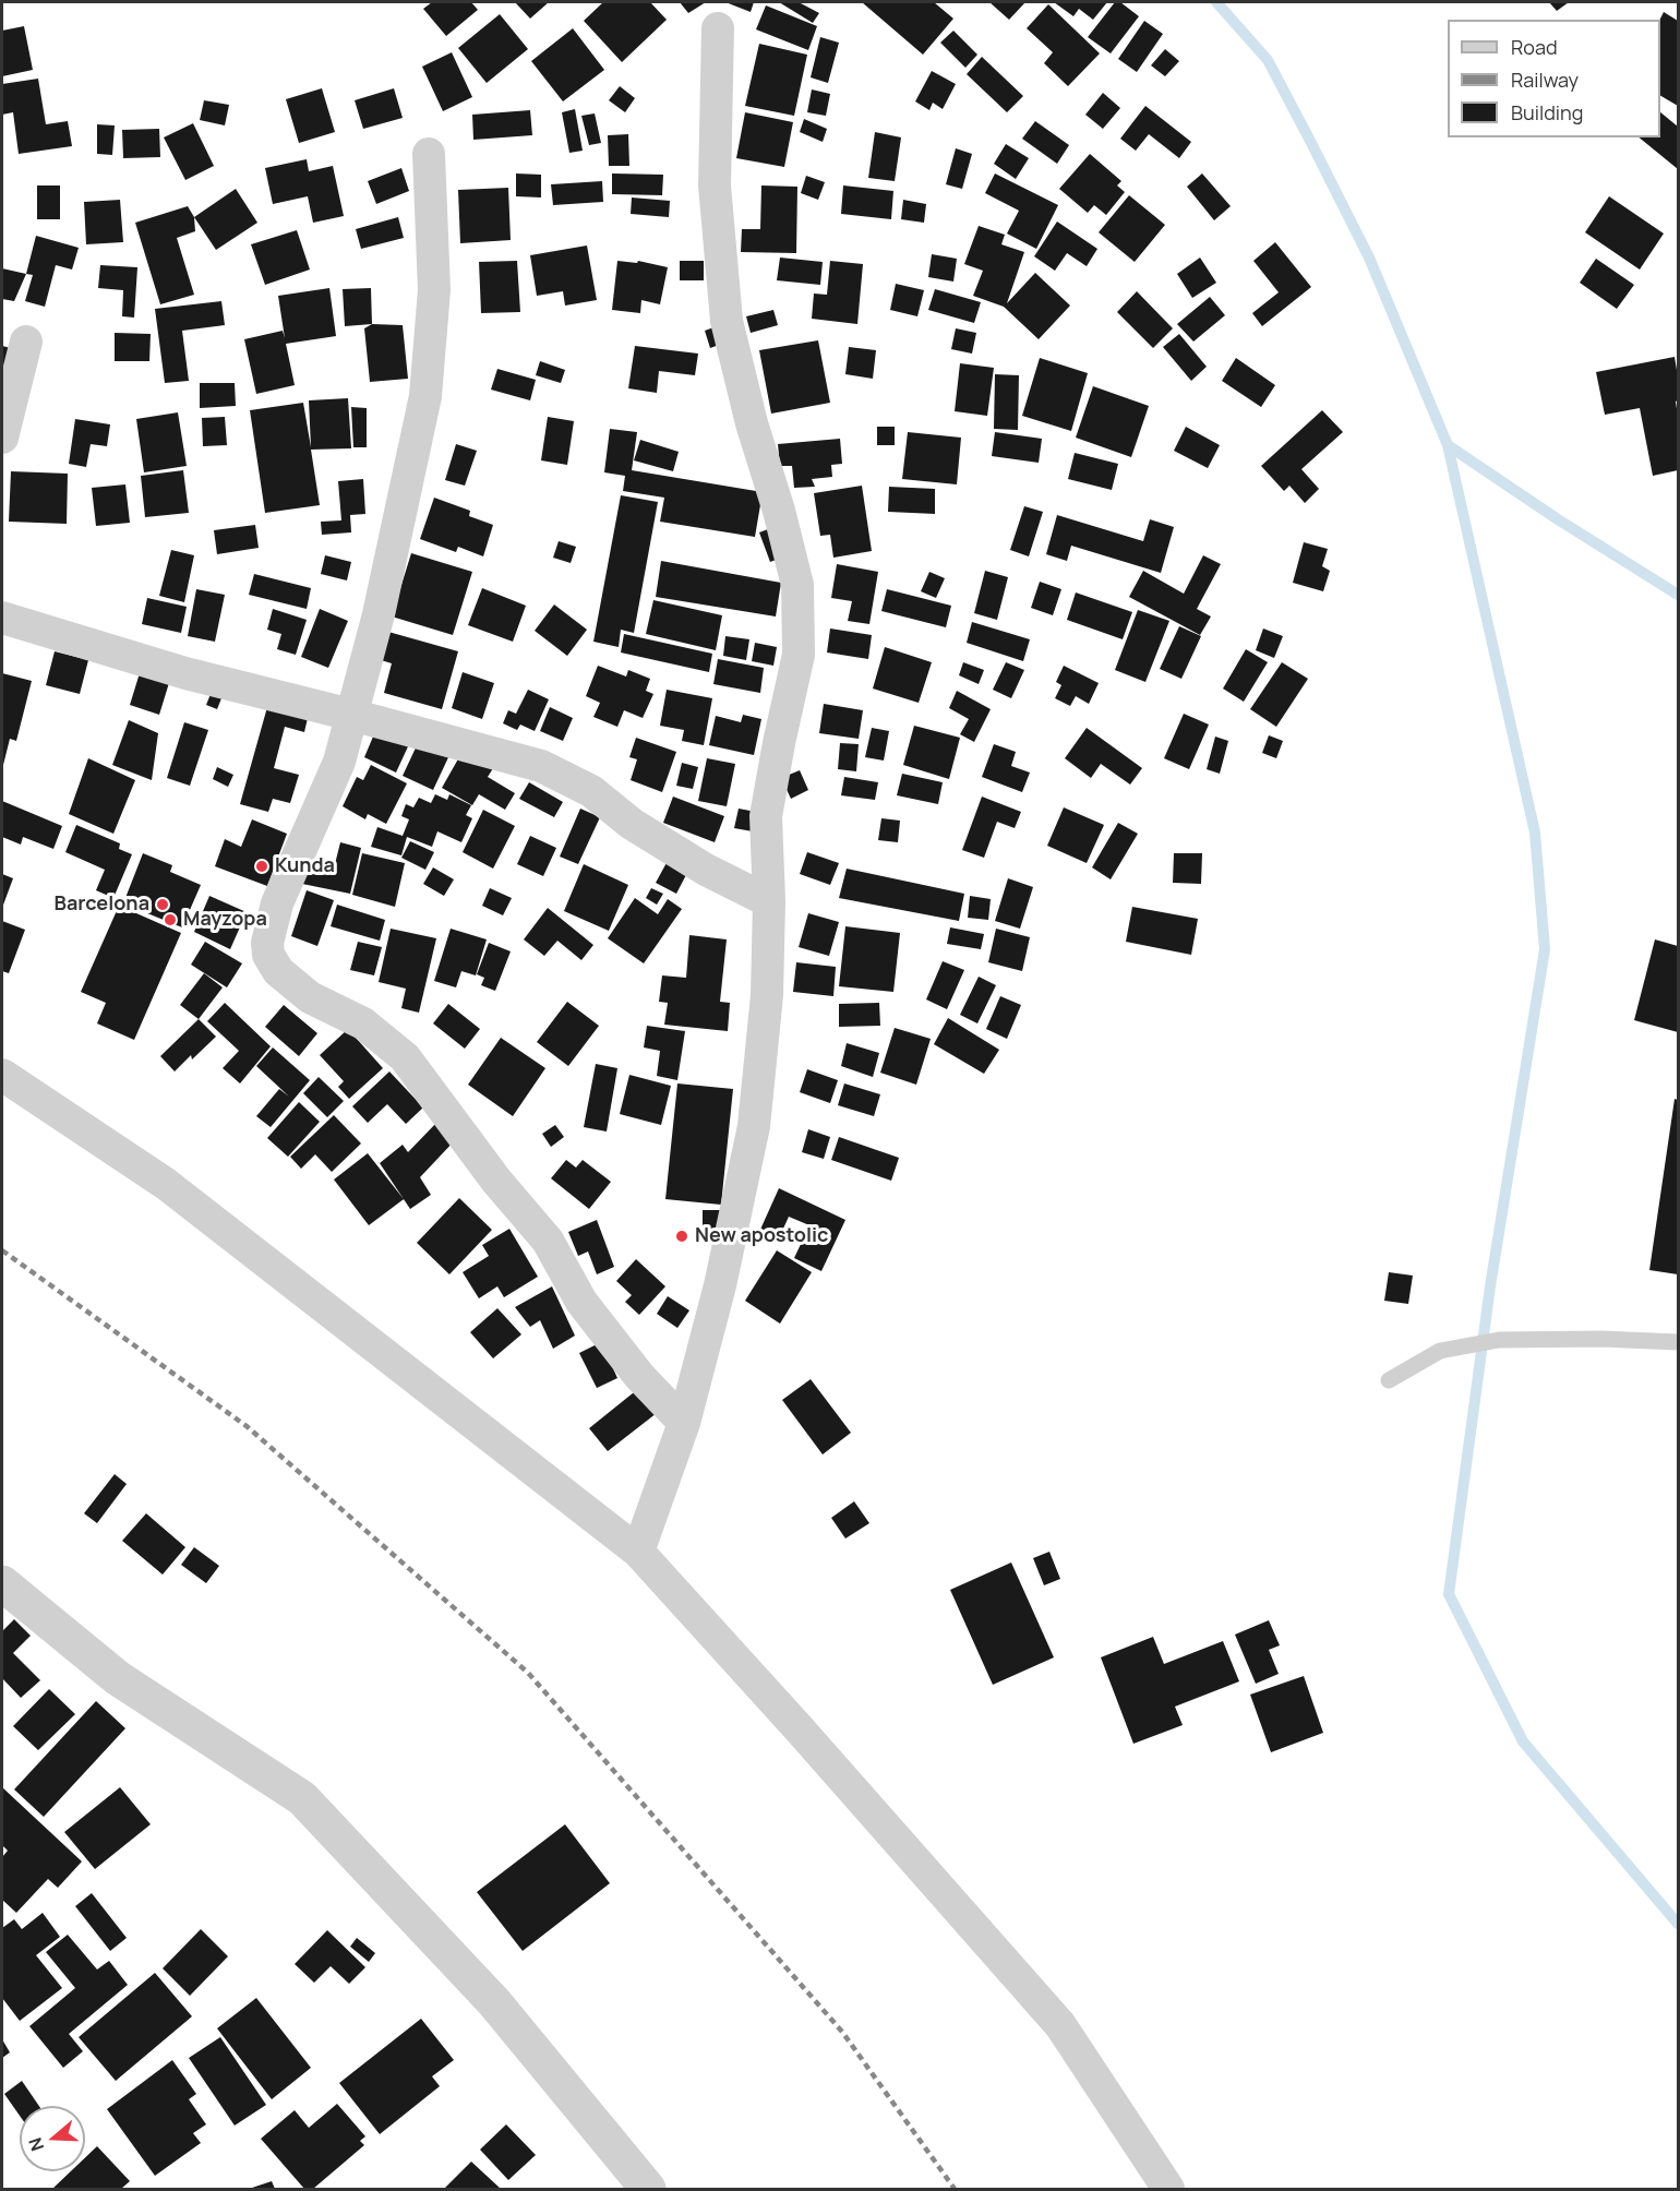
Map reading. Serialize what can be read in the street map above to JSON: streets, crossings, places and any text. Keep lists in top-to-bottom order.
{
  "places": [
    "Kunda",
    "Barcelona",
    "Mayzopa",
    "New apostolic"
  ],
  "legend": ["Road", "Railway", "Building"],
  "north": "left"
}
